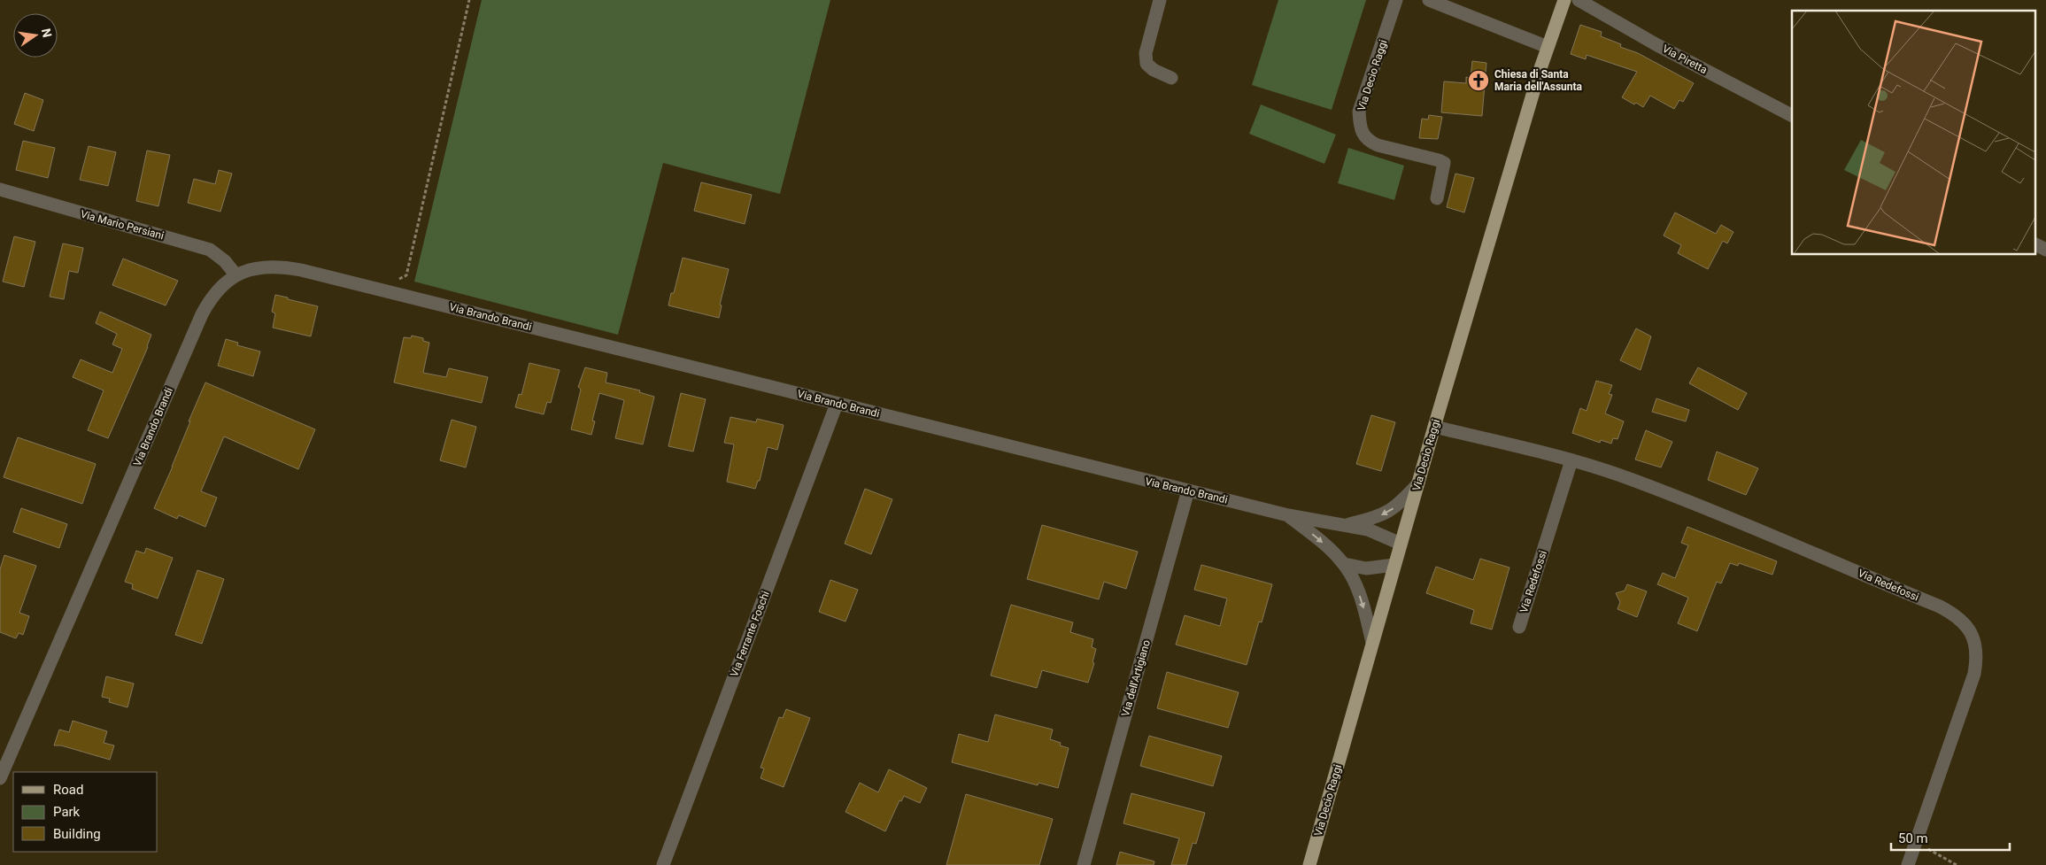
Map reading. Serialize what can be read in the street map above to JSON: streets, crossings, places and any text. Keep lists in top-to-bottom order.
{
  "streets": {
    "main road": ["Via Decio Raggi"],
    "street": [
      "Via Piretta",
      "Via Mario Persiani",
      "Via Brando Brandi",
      "Via Redefossi",
      "Via Ferrante Foschi",
      "Via dell'Artigiano"
    ]
  },
  "crossings": [
    ["Via Decio Raggi", "Via Brando Brandi"],
    ["Via Decio Raggi", "Via Redefossi"],
    ["Via Mario Persiani", "Via Brando Brandi"],
    ["Via Brando Brandi", "Via Ferrante Foschi"],
    ["Via Brando Brandi", "Via dell'Artigiano"]
  ],
  "places": {
    "church": ["Chiesa di Santa Maria dell'Assunta"]
  },
  "legend": ["Road", "Park", "Building"],
  "scale_bar": "50 m",
  "north": "right"
}
